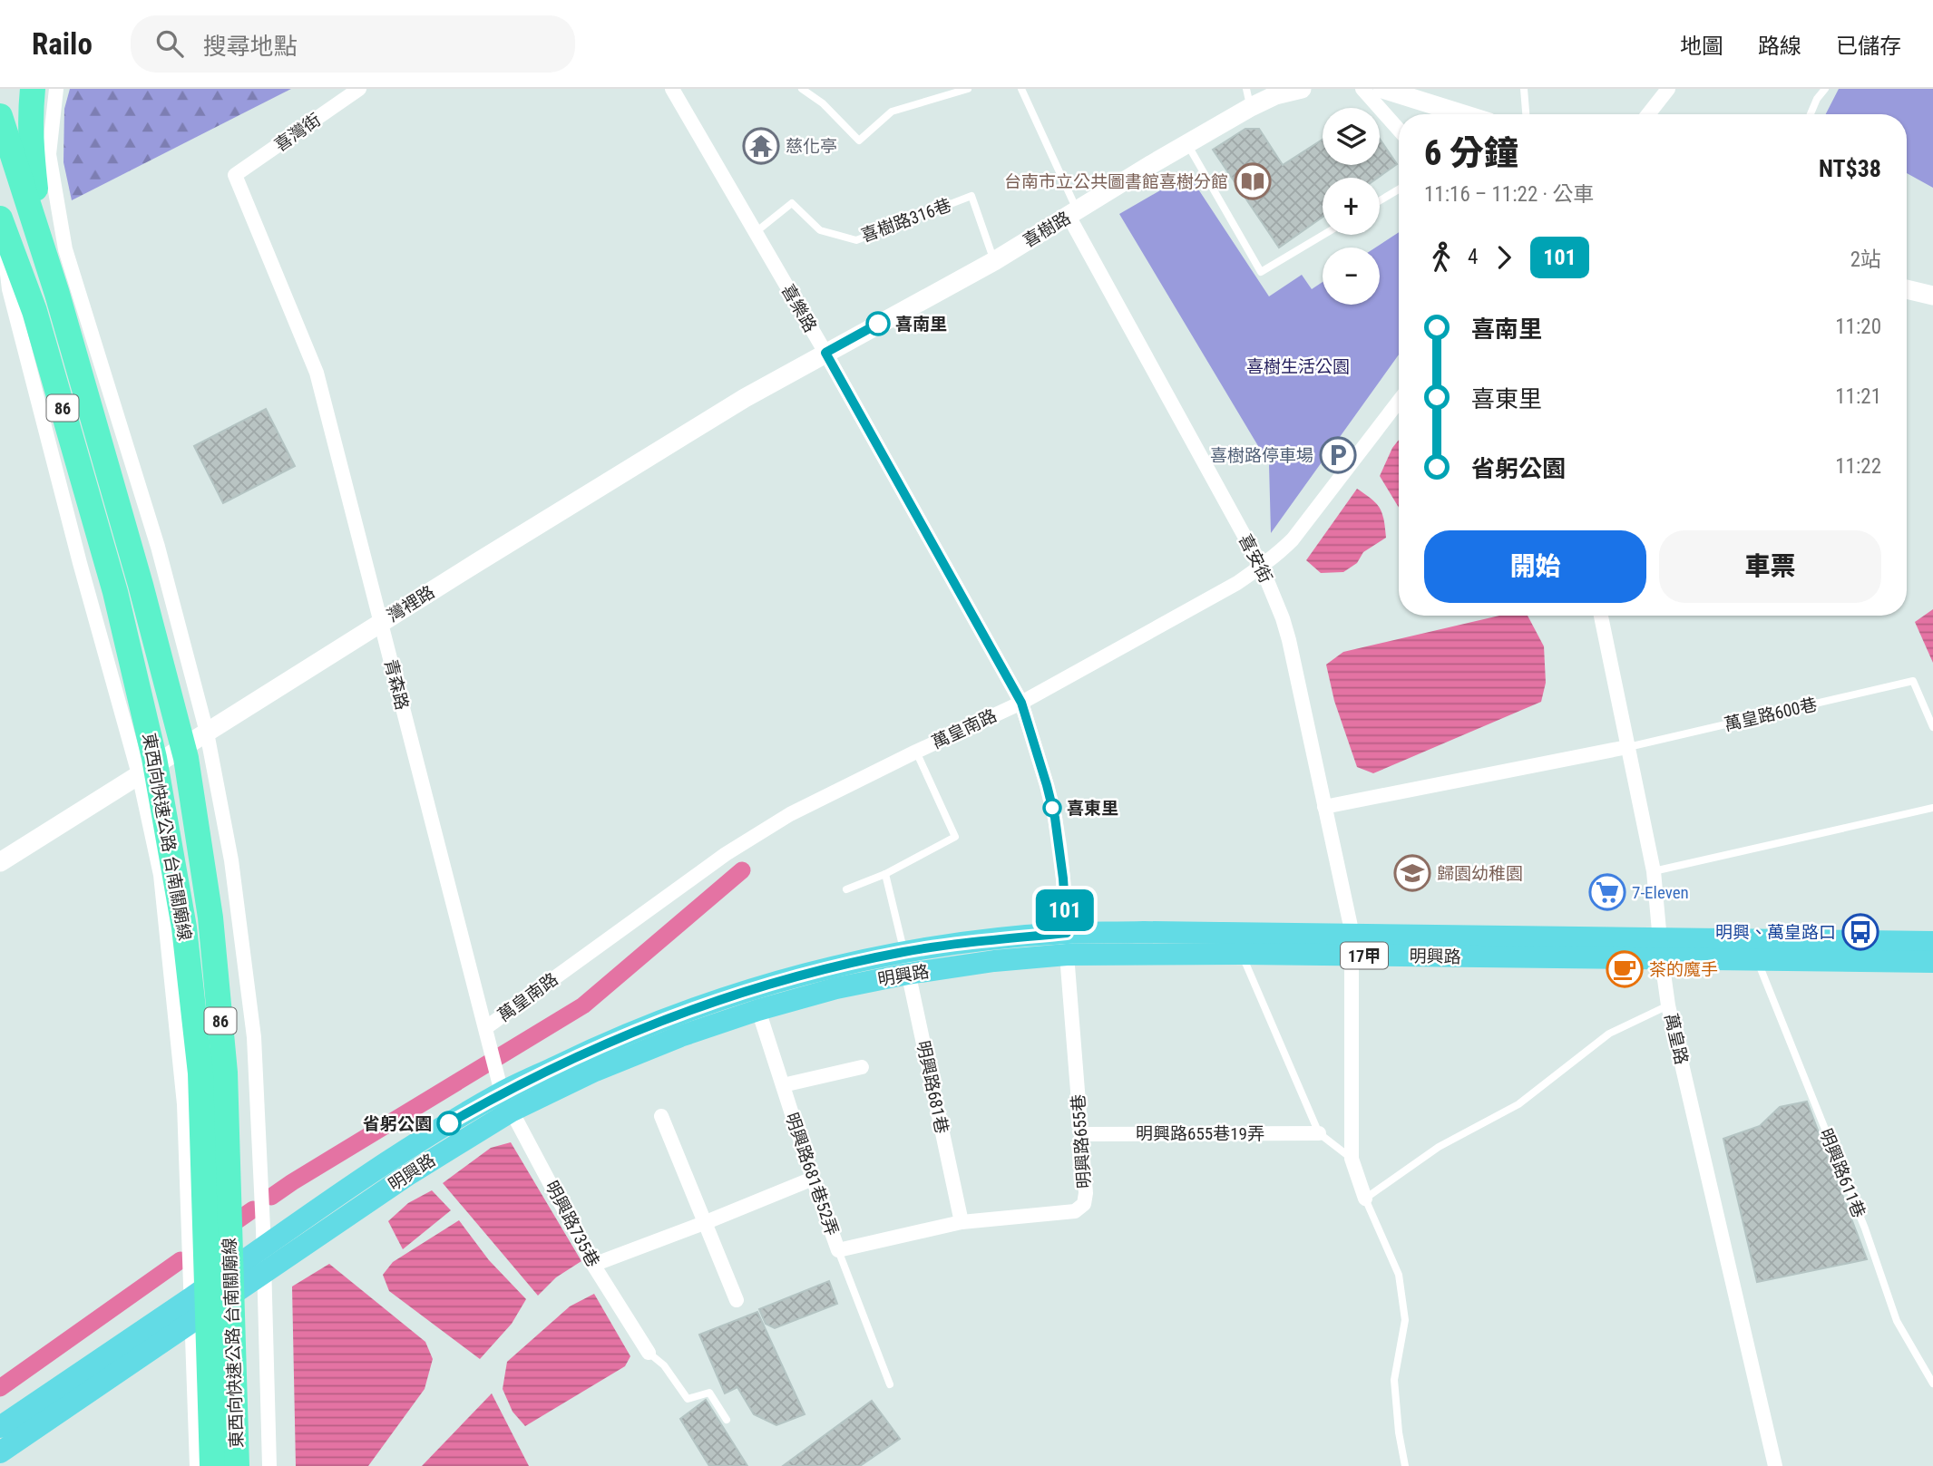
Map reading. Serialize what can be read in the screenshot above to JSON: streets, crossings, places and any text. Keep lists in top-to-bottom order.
{
  "streets": {
    "highway": ["86", "東西向快速公路 台南關廟線"],
    "main road": ["17甲", "明興路"],
    "street": [
      "喜灣街",
      "喜樹路",
      "喜樂路",
      "喜安街",
      "灣裡路",
      "青森路",
      "萬皇南路",
      "萬皇路",
      "明興路681巷",
      "明興路655巷19弄",
      "明興路655巷",
      "明興路681巷52弄",
      "明興路735巷"
    ],
    "lane": ["喜樹路316巷", "萬皇路600巷", "明興路611巷"]
  },
  "crossings": [
    ["喜灣街", "青森路"],
    ["喜樹路316巷", "喜樹路"],
    ["喜樹路316巷", "喜樂路"],
    ["喜樹路", "喜樂路"],
    ["喜樹路", "喜安街"],
    ["喜樹路", "灣裡路"],
    ["喜樂路", "灣裡路"],
    ["喜樂路", "萬皇南路"],
    ["喜樂路", "明興路"],
    ["喜樂路", "明興路655巷"],
    ["喜安街", "萬皇南路"],
    ["喜安街", "明興路"],
    ["灣裡路", "青森路"],
    ["青森路", "萬皇南路"],
    ["青森路", "明興路"],
    ["青森路", "明興路735巷"],
    ["萬皇路600巷", "萬皇路"],
    ["明興路", "萬皇路"],
    ["明興路", "明興路681巷"],
    ["明興路", "明興路655巷"],
    ["明興路", "明興路611巷"],
    ["明興路", "明興路681巷52弄"],
    ["明興路", "明興路735巷"],
    ["明興路681巷", "明興路655巷"],
    ["明興路681巷", "明興路681巷52弄"],
    ["明興路655巷19弄", "明興路655巷"],
    ["明興路655巷", "明興路681巷52弄"]
  ],
  "parks": ["喜樹生活公園"],
  "places": {
    "temple": ["慈化亭"],
    "library": ["台南市立公共圖書館喜樹分館"],
    "other": ["喜南里", "喜東里", "省躬公園"],
    "parking": ["喜樹路停車場"],
    "school or university": ["歸園幼稚園"],
    "supermarket": ["7-Eleven"],
    "bus stop": ["明興、萬皇路口"],
    "cafe": ["茶的魔手"]
  },
  "lines": ["bus line 101"],
  "page": {
    "header": "Railo",
    "search": "搜尋地點",
    "nav": ["地圖", "路線", "已儲存"],
    "on_map": "101",
    "map_buttons": ["+", "−"],
    "heading": ["6 分鐘", "11:16 – 11:22 · 公車", "NT$38"],
    "legs": ["4", "101", "2站"],
    "list": [
      {
        "name": "喜南里",
        "value": "11:20"
      },
      {
        "name": "喜東里",
        "value": "11:21"
      },
      {
        "name": "省躬公園",
        "value": "11:22"
      }
    ],
    "buttons": ["開始", "車票"]
  }
}
